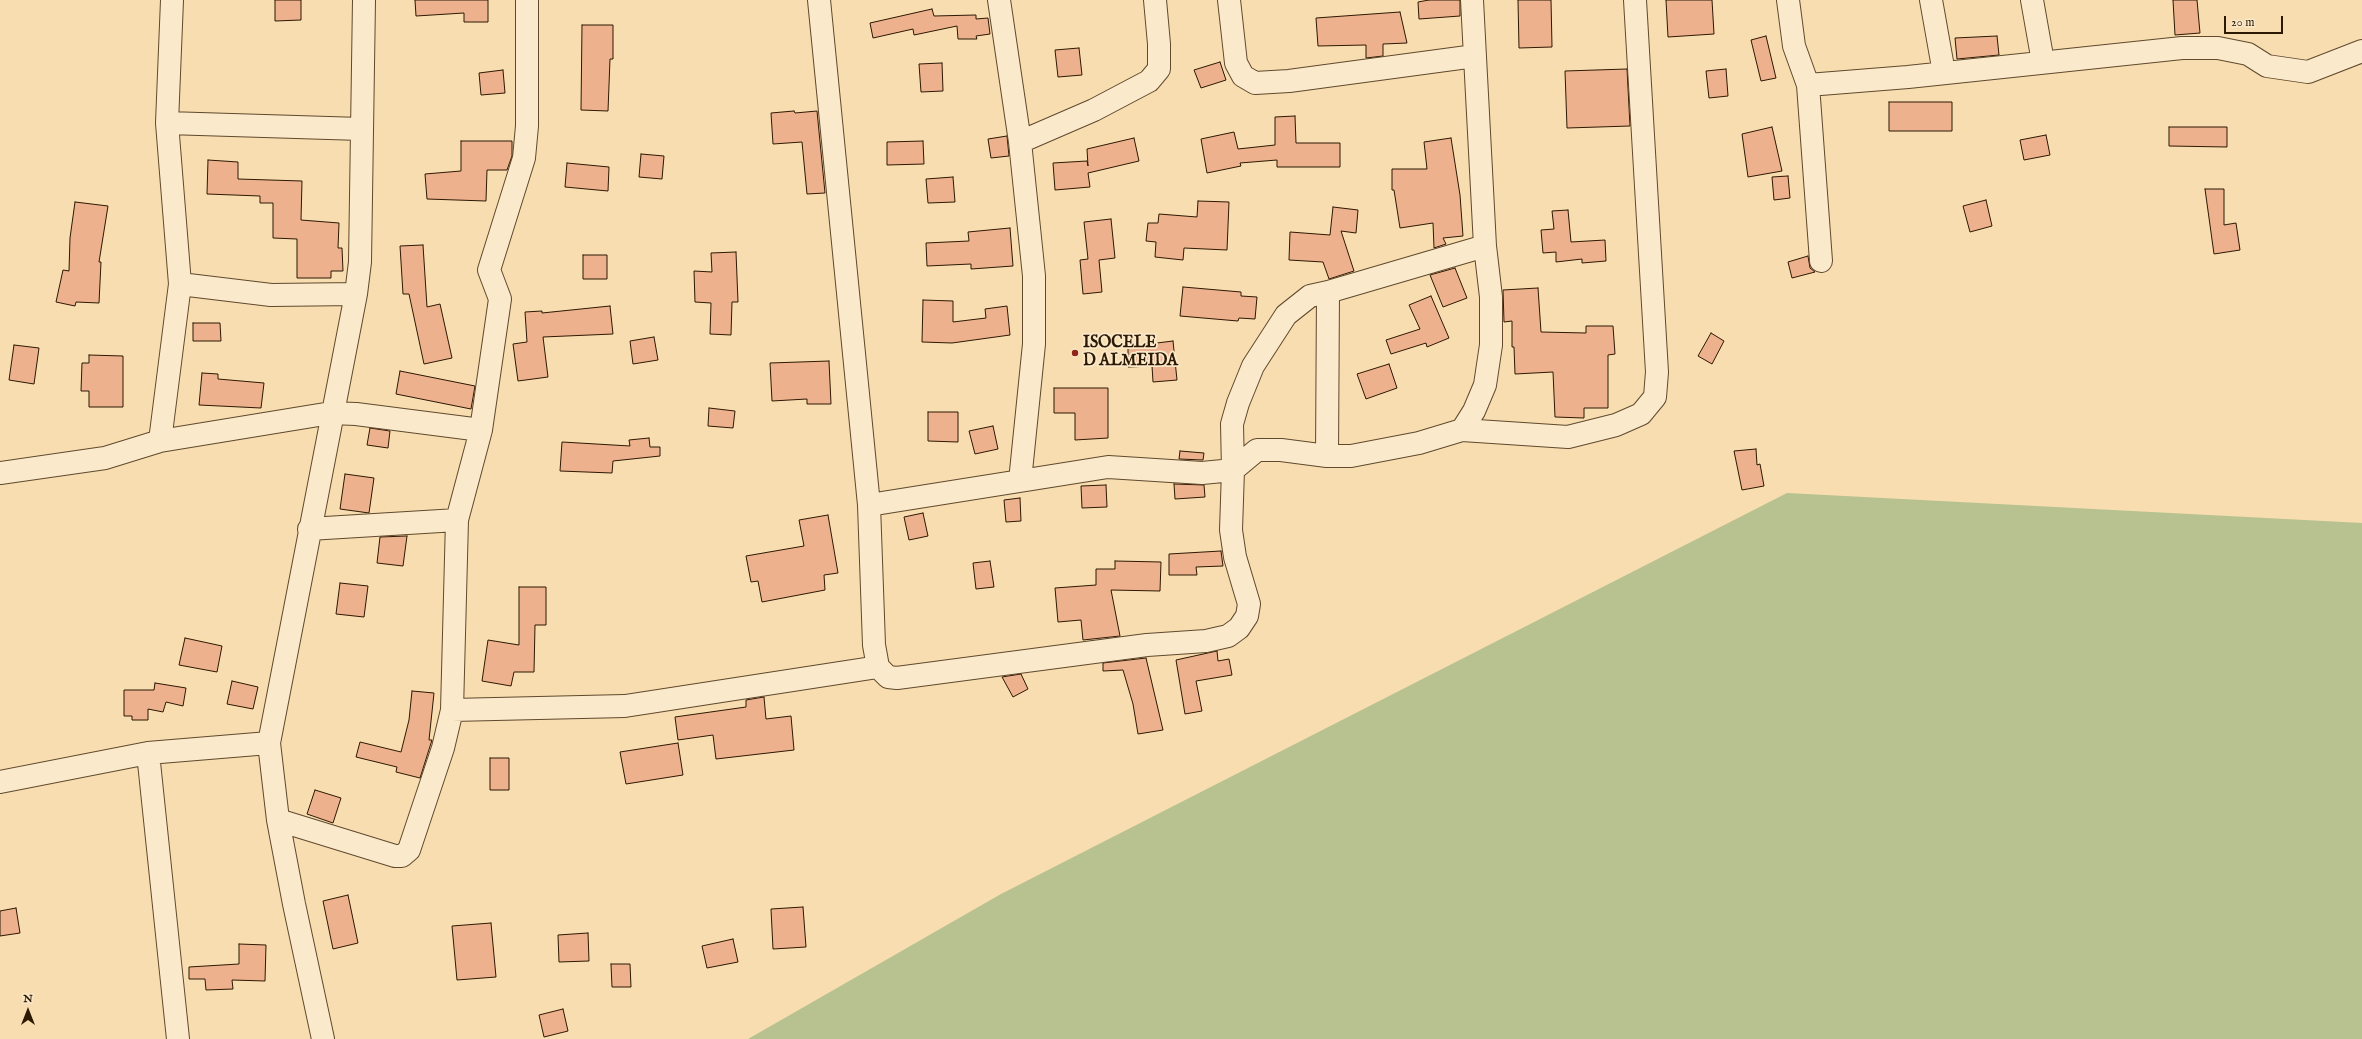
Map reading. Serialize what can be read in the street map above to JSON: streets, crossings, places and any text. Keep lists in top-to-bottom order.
{
  "places": ["ISOCELE D ALMEIDA"],
  "scale_bar": "20 m",
  "north": "top"
}
